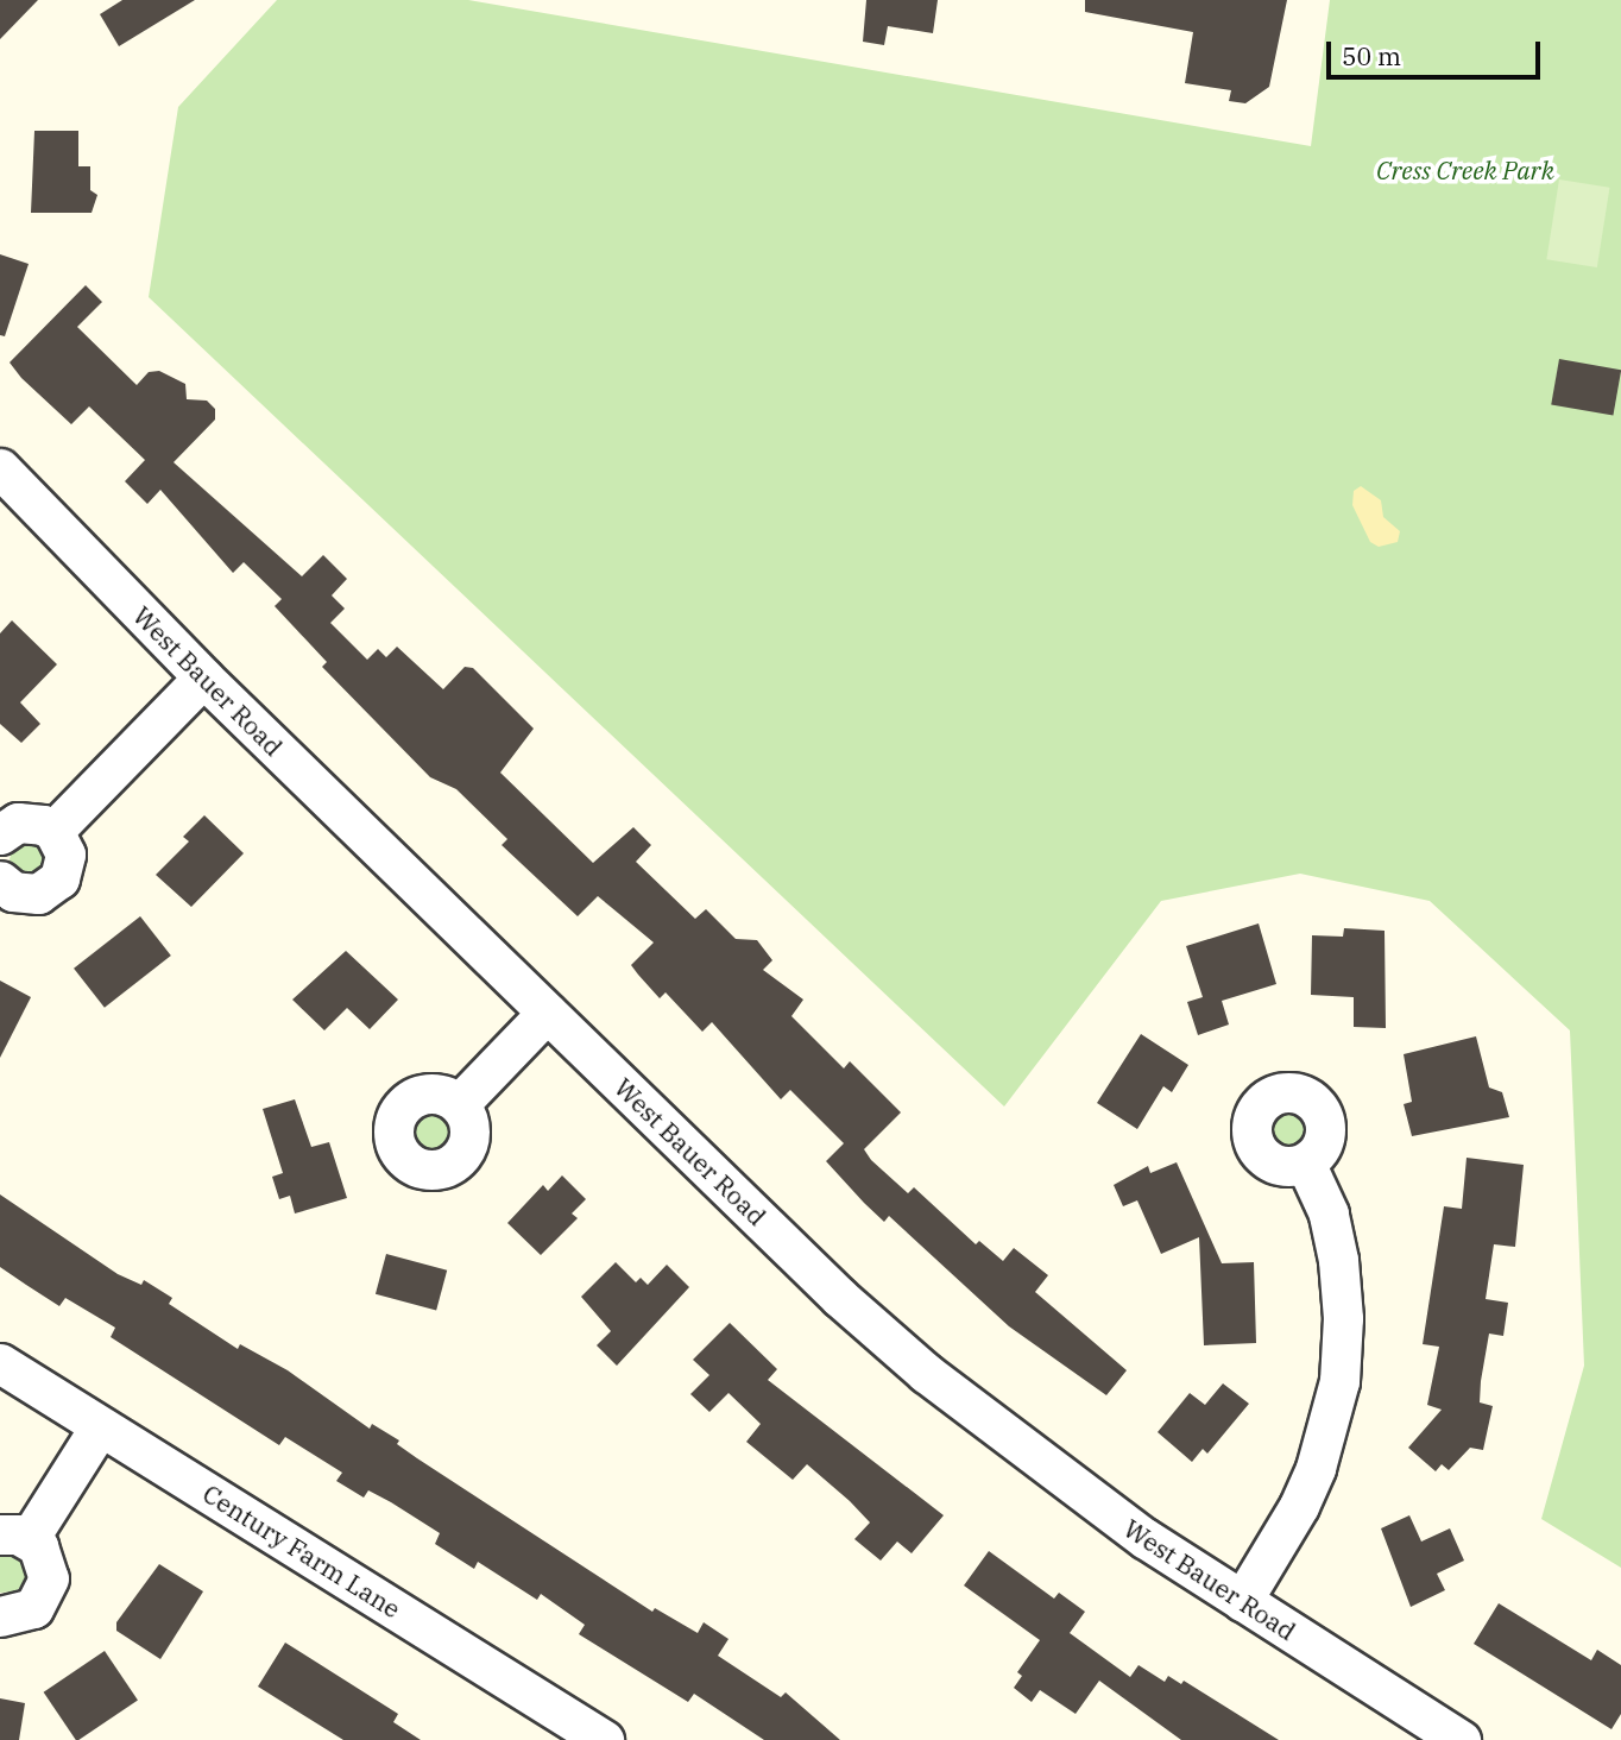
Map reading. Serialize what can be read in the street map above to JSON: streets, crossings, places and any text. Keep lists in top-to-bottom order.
{
  "streets": {
    "street": ["West Bauer Road", "Century Farm Lane"]
  },
  "parks": ["Cress Creek Park"],
  "scale_bar": "50 m"
}
